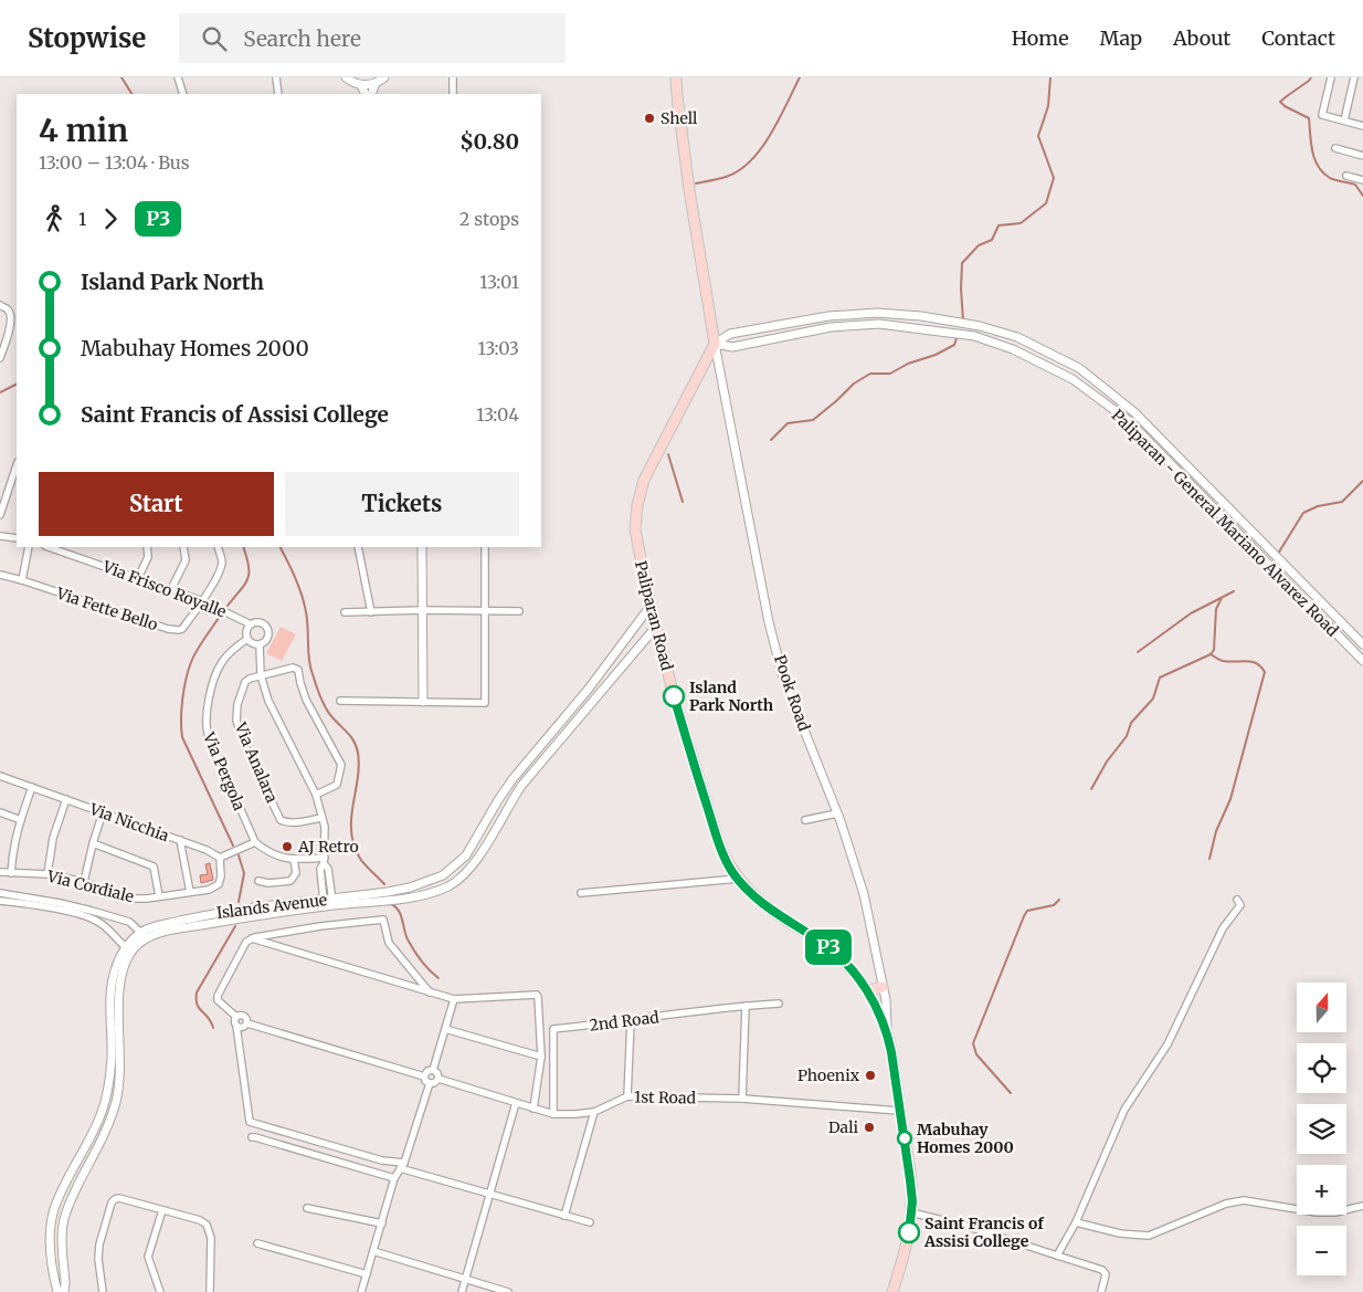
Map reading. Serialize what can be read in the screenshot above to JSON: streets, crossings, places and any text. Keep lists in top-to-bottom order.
{
  "streets": {
    "main road": ["Paliparan Road"],
    "street": [
      "Paliparan - General Mariano Alvarez Road",
      "Via Frisco Royalle",
      "Via Fette Bello",
      "Pook Road",
      "Via Analara",
      "Via Pergola",
      "Via Nicchia",
      "Via Cordiale",
      "Islands Avenue",
      "2nd Road",
      "1st Road"
    ]
  },
  "crossings": [
    ["Paliparan - General Mariano Alvarez Road", "Paliparan Road"],
    ["Paliparan - General Mariano Alvarez Road", "Pook Road"],
    ["Via Frisco Royalle", "Via Fette Bello"],
    ["Via Frisco Royalle", "Via Pergola"],
    ["Paliparan Road", "Pook Road"],
    ["Paliparan Road", "Islands Avenue"],
    ["Paliparan Road", "1st Road"],
    ["Via Nicchia", "Via Cordiale"],
    ["2nd Road", "1st Road"]
  ],
  "places": [
    "Shell",
    "Island Park North",
    "AJ Retro",
    "Phoenix",
    "Dali",
    "Mabuhay Homes 2000",
    "Saint Francis of Assisi College"
  ],
  "lines": ["bus line P3"],
  "north": "top",
  "page": {
    "header": "Stopwise",
    "search": "Search here",
    "nav": [
      "Home",
      "Map",
      "About",
      "Contact"
    ],
    "on_map": "P3",
    "heading": ["4 min", "13:00 – 13:04 · Bus", "$0.80"],
    "legs": ["1", "P3", "2 stops"],
    "list": [
      {
        "name": "Island Park North",
        "value": "13:01"
      },
      {
        "name": "Mabuhay Homes 2000",
        "value": "13:03"
      },
      {
        "name": "Saint Francis of Assisi College",
        "value": "13:04"
      }
    ],
    "buttons": ["Start", "Tickets"],
    "map_buttons": ["+", "−"]
  }
}
